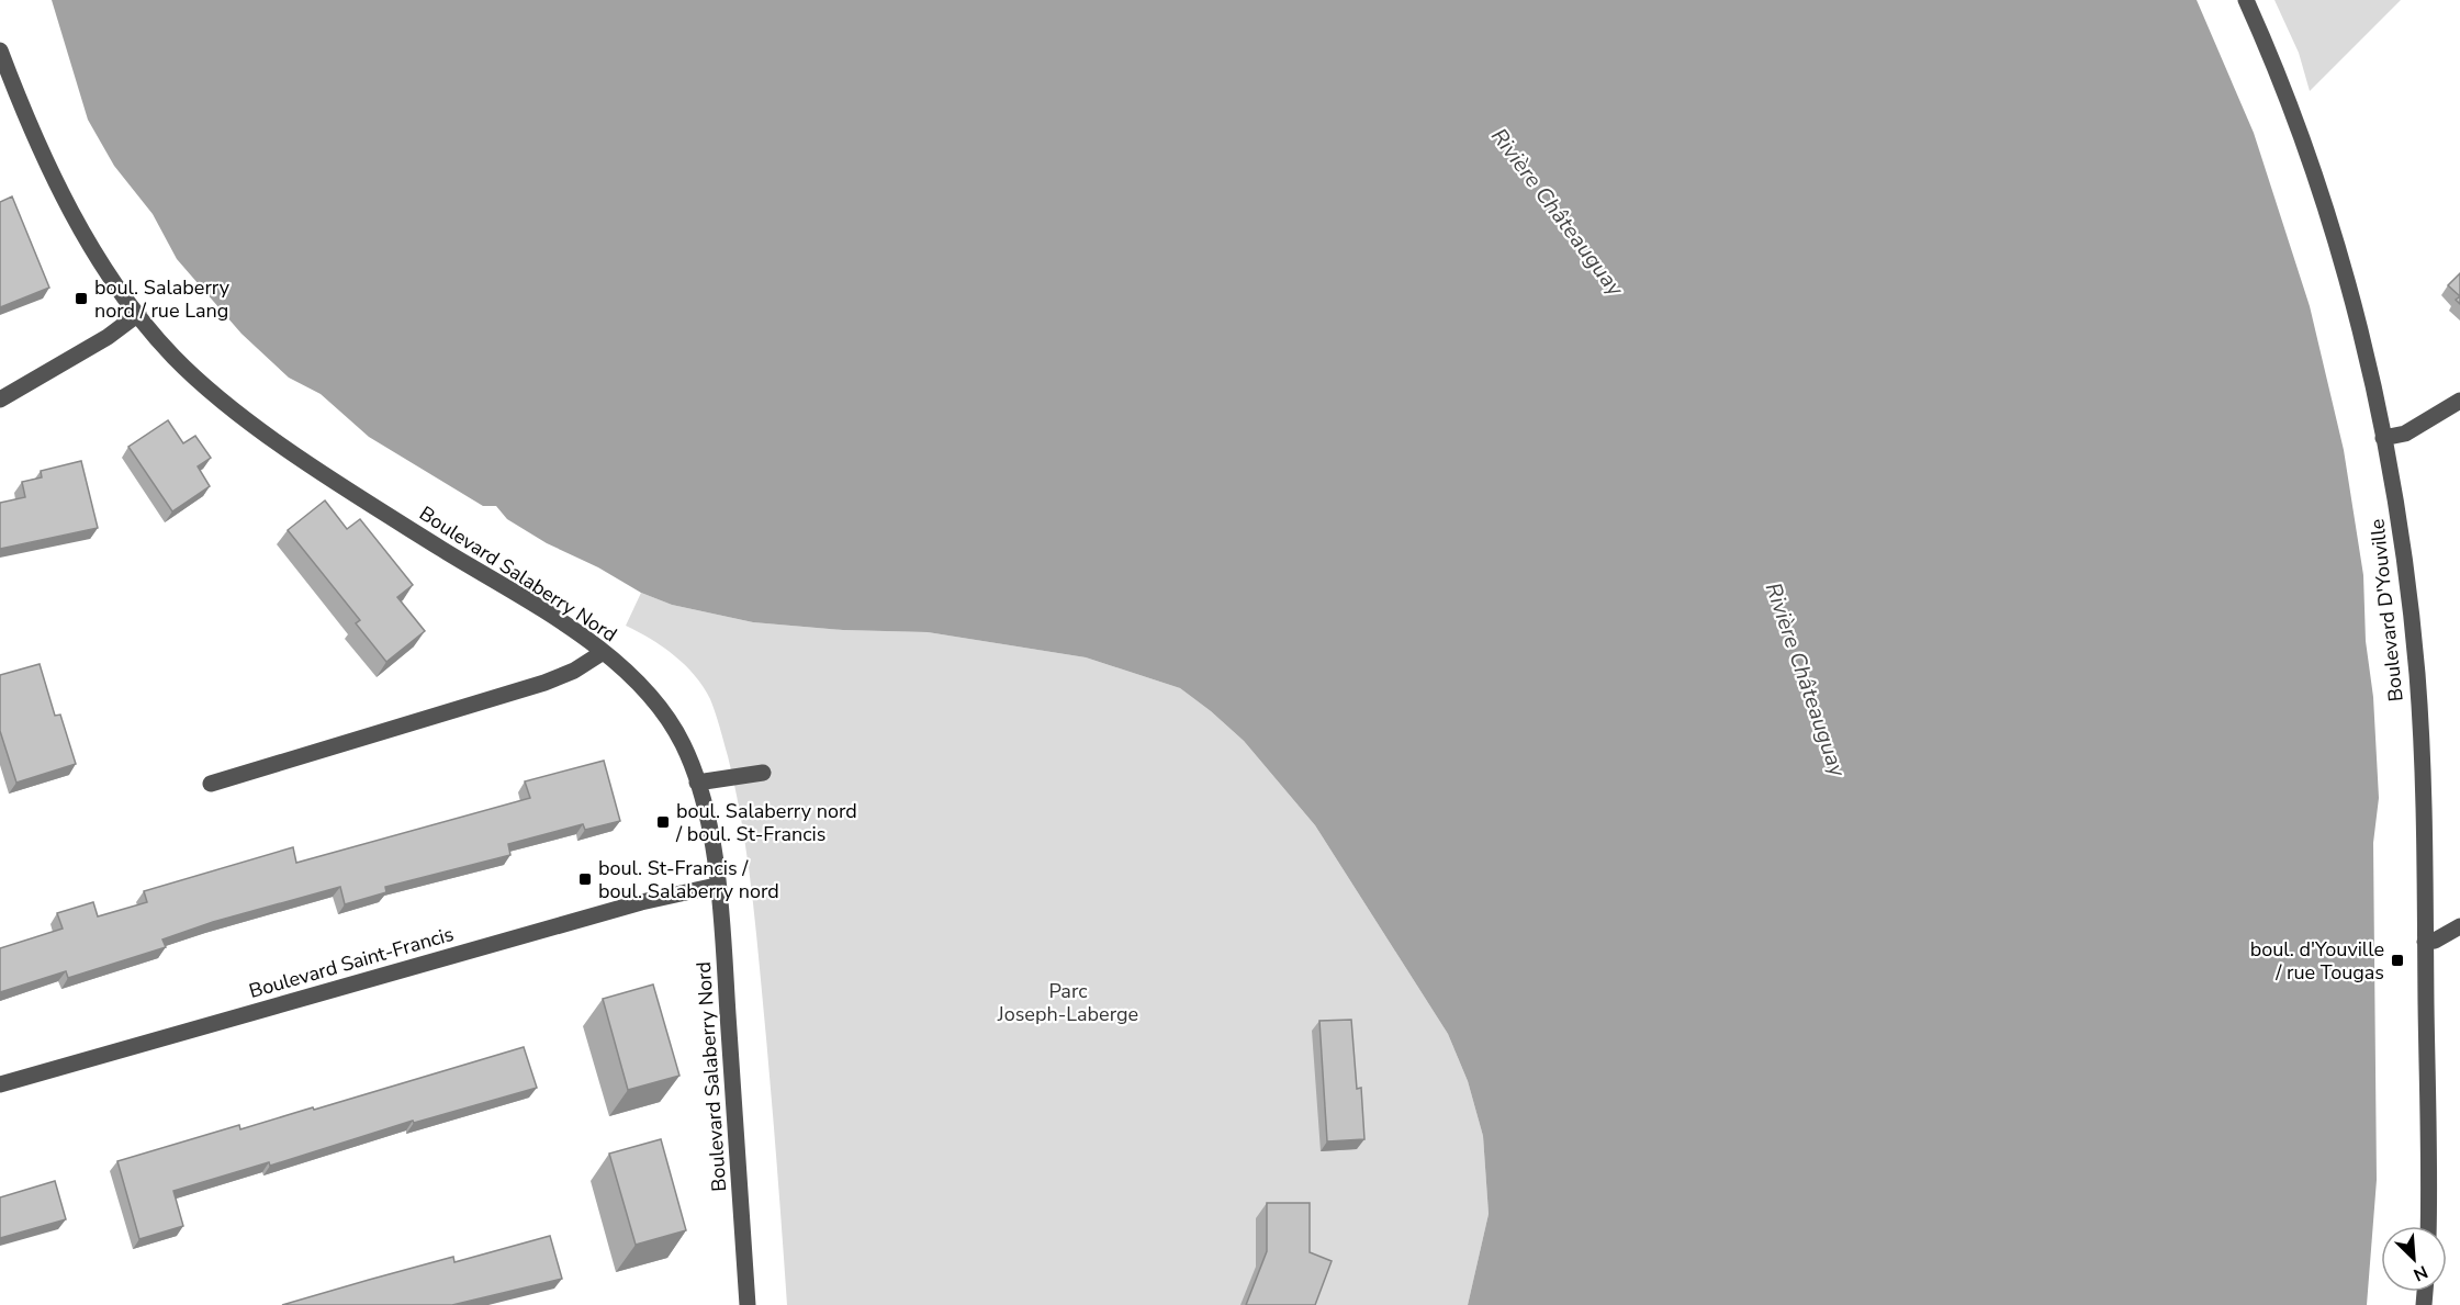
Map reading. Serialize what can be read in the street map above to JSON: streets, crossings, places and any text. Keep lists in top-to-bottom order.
{
  "streets": {
    "street": ["Boulevard Salaberry Nord", "Boulevard D'Youville", "Boulevard Saint-Francis"]
  },
  "crossings": [
    ["Boulevard Salaberry Nord", "Boulevard Saint-Francis"]
  ],
  "water": ["Rivière Châteauguay"],
  "parks": ["Parc Joseph-Laberge"],
  "places": {
    "transit": [
      "boul. Salaberry nord / rue Lang",
      "boul. Salaberry nord / boul. St-Francis",
      "boul. St-Francis / boul. Salaberry nord",
      "boul. d'Youville / rue Tougas"
    ]
  },
  "north": "bottom right"
}
